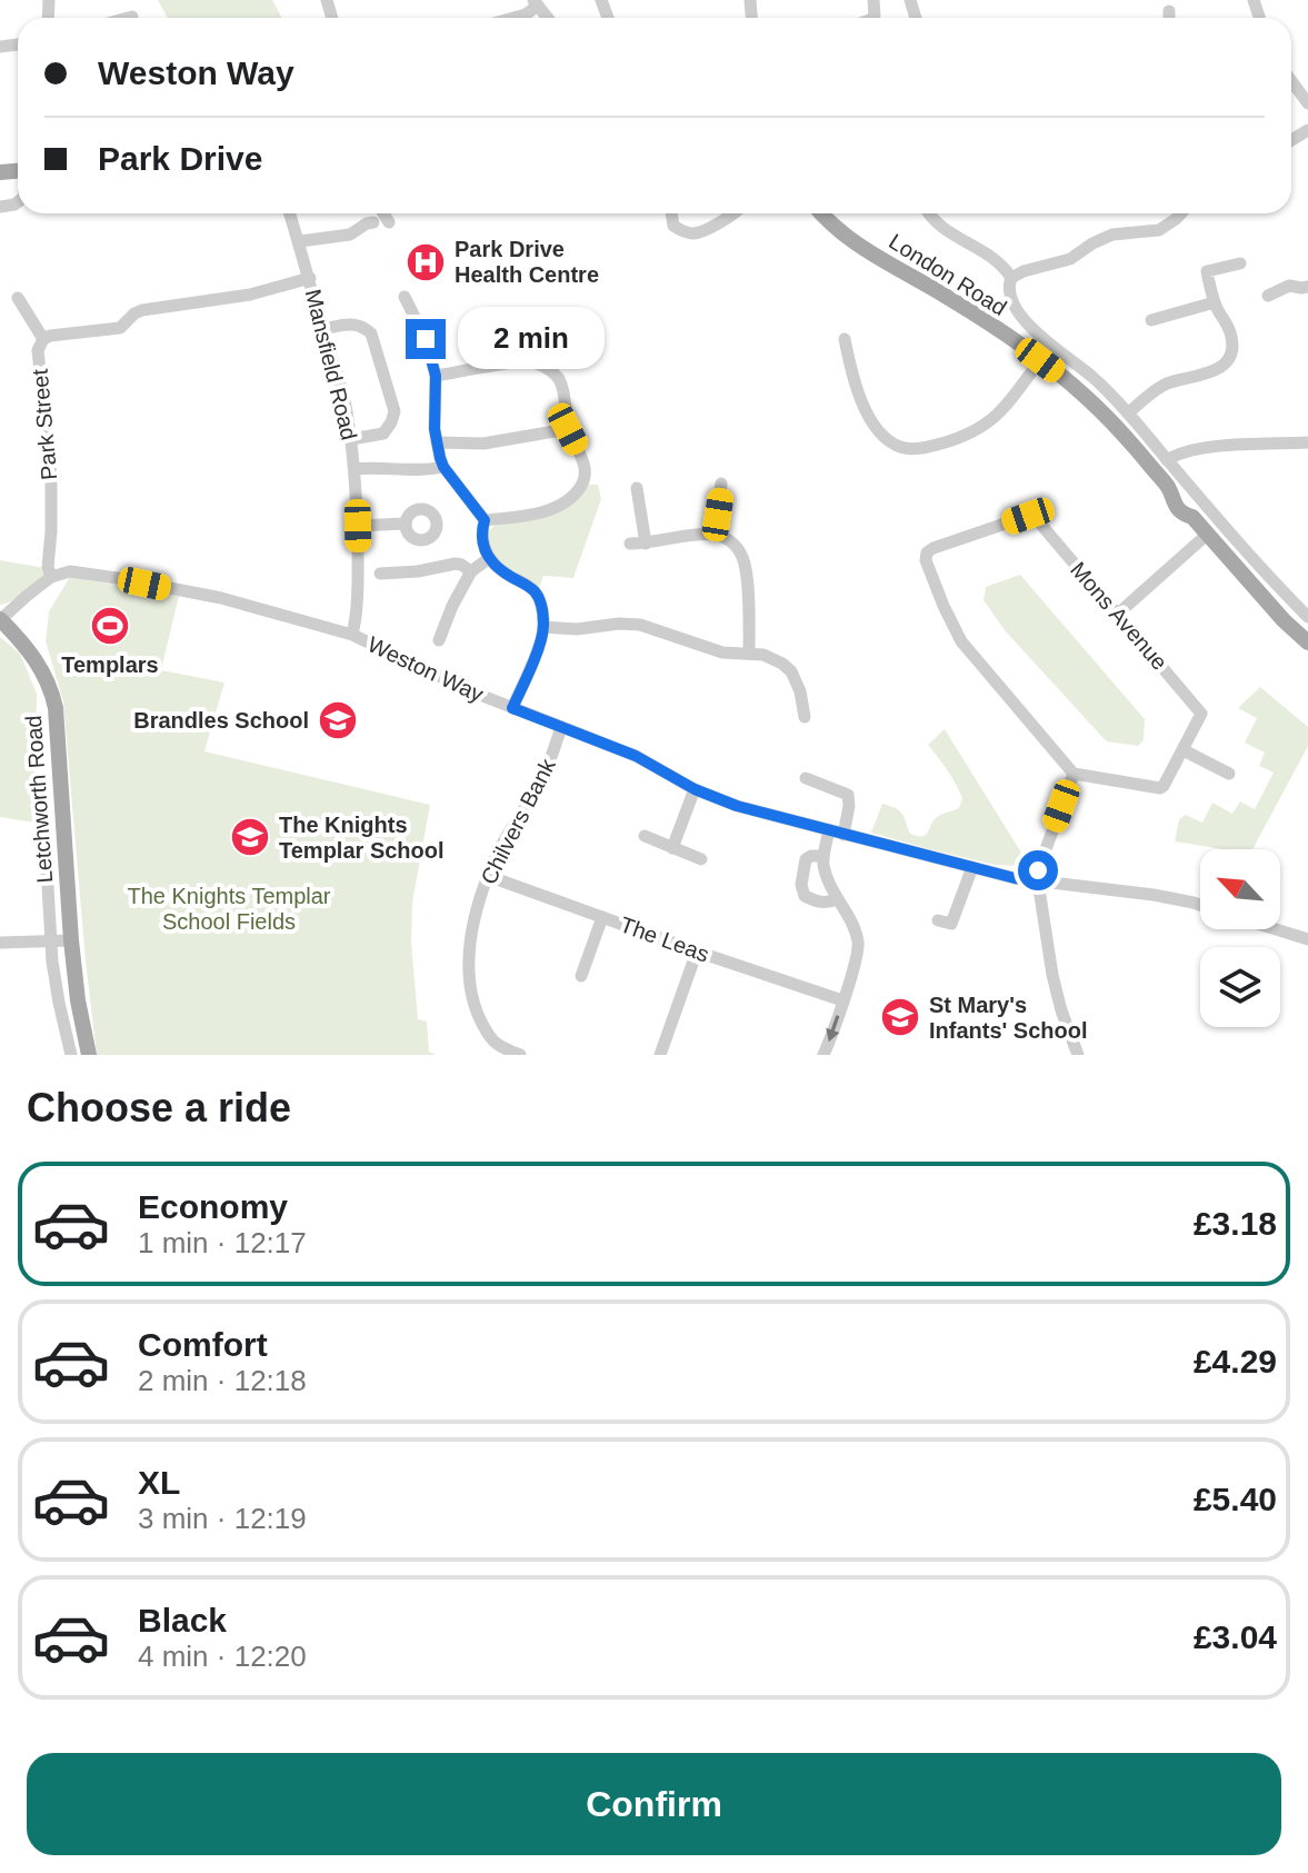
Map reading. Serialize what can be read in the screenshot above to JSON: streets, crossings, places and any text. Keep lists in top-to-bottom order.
{
  "streets": {
    "main road": ["London Road", "Letchworth Road"],
    "street": [
      "Mansfield Road",
      "Park Street",
      "Mons Avenue",
      "Weston Way",
      "Chilvers Bank",
      "The Leas"
    ]
  },
  "crossings": [
    ["Mansfield Road", "Park Street"],
    ["Mansfield Road", "Weston Way"],
    ["Park Street", "Weston Way"],
    ["Weston Way", "Chilvers Bank"],
    ["Chilvers Bank", "The Leas"]
  ],
  "parks": ["The Knights Templar School Fields"],
  "places": {
    "hospital": ["Park Drive Health Centre"],
    "sports": ["Templars"],
    "school or university": ["Brandles School", "The Knights Templar School", "St Mary's Infants' School"]
  },
  "north": "top left",
  "page": {
    "banner": ["Weston Way", "Park Drive"],
    "bubble": "2 min",
    "heading": "Choose a ride",
    "list": [
      {
        "name": "Economy",
        "note": "1 min · 12:17",
        "value": "£3.18"
      },
      {
        "name": "Comfort",
        "note": "2 min · 12:18",
        "value": "£4.29"
      },
      {
        "name": "XL",
        "note": "3 min · 12:19",
        "value": "£5.40"
      },
      {
        "name": "Black",
        "note": "4 min · 12:20",
        "value": "£3.04"
      }
    ],
    "buttons": "Confirm"
  }
}
